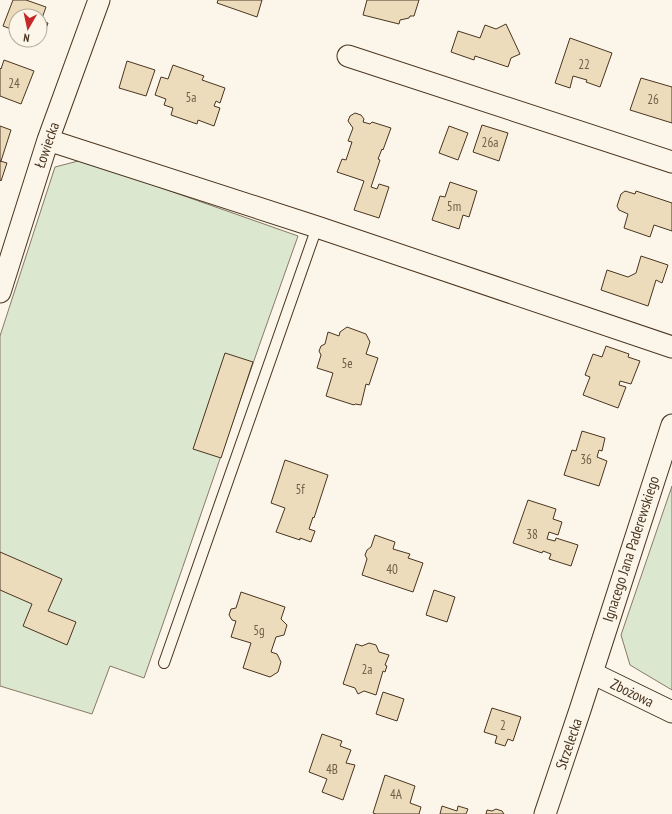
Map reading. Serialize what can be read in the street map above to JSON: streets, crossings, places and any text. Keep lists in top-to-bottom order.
{
  "streets": {
    "street": [
      "Łowiecka",
      "Ignacego Jana Paderewskiego",
      "Zbożowa",
      "Strzelecka"
    ]
  },
  "crossings": [
    ["Ignacego Jana Paderewskiego", "Zbożowa"],
    ["Ignacego Jana Paderewskiego", "Strzelecka"],
    ["Zbożowa", "Strzelecka"]
  ],
  "house_numbers": [
    "22",
    "24",
    "5a",
    "26",
    "26a",
    "5m",
    "5e",
    "36",
    "5f",
    "38",
    "40",
    "5g",
    "2a",
    "2",
    "4B",
    "4A"
  ],
  "north": "bottom"
}
